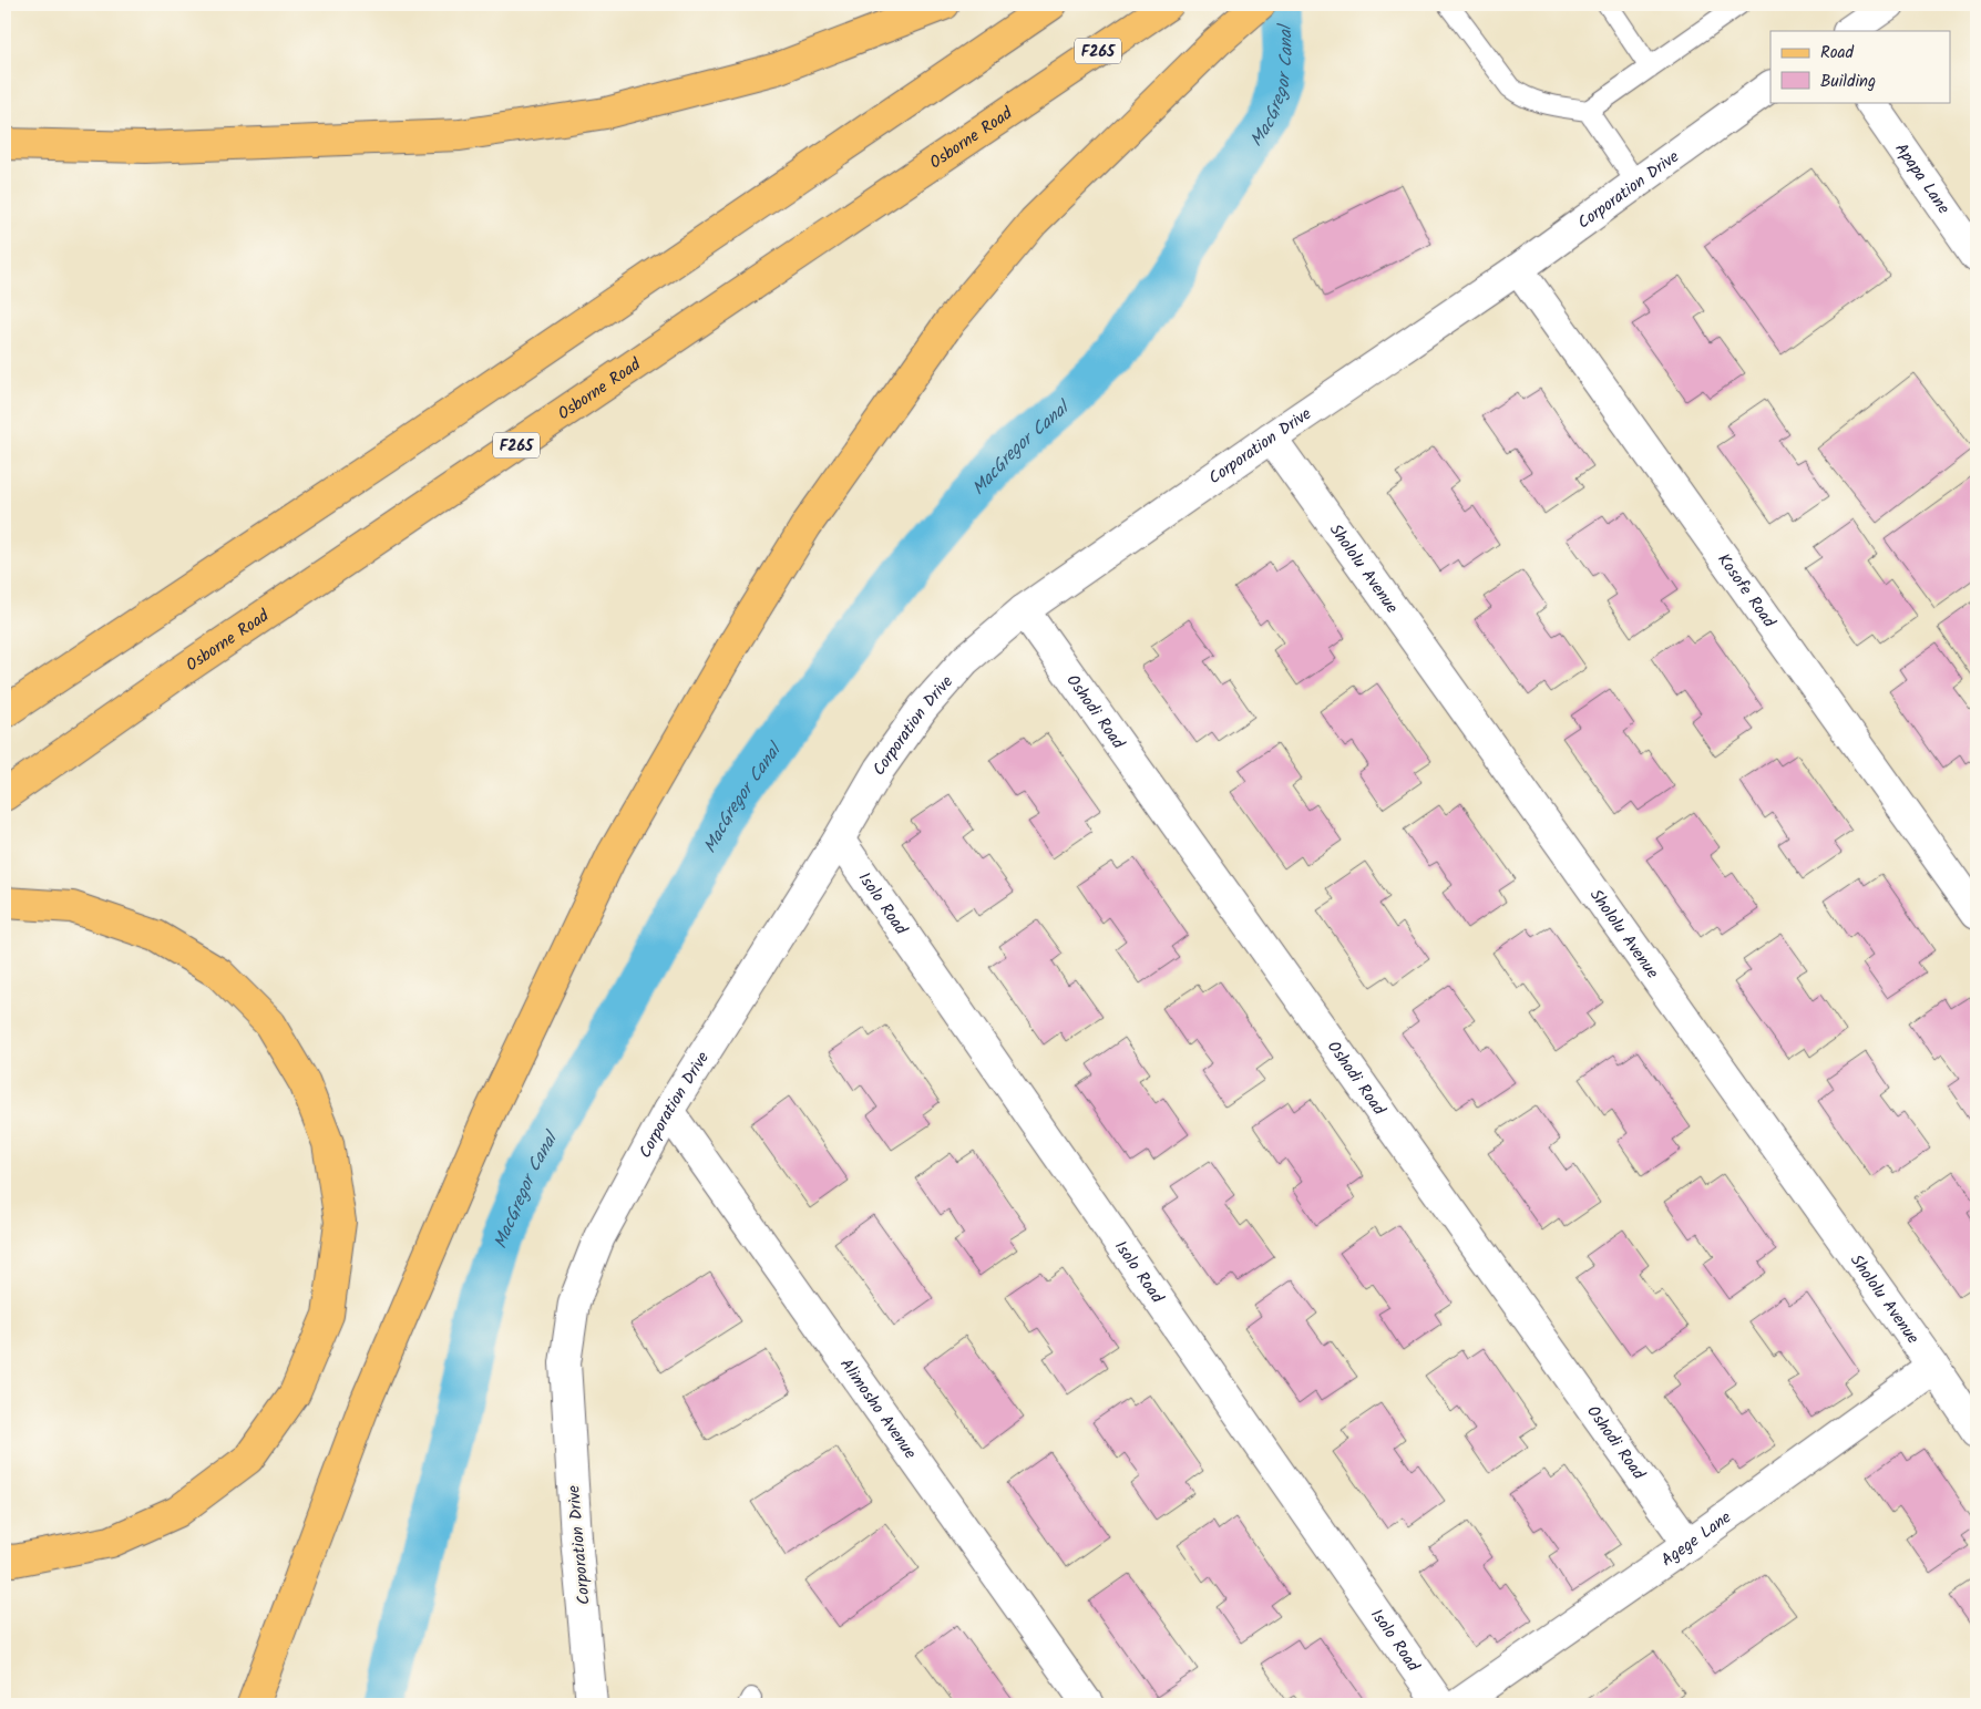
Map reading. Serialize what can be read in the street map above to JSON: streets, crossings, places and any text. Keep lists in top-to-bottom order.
{
  "streets": {
    "main road": ["F265", "Osborne Road"],
    "street": [
      "Apapa Lane",
      "Corporation Drive",
      "Shololu Avenue",
      "Kosofe Road",
      "Oshodi Road",
      "Isolo Road",
      "Alimosho Avenue",
      "Agege Lane"
    ]
  },
  "crossings": [
    ["Corporation Drive", "Shololu Avenue"],
    ["Corporation Drive", "Kosofe Road"],
    ["Corporation Drive", "Oshodi Road"],
    ["Corporation Drive", "Isolo Road"],
    ["Corporation Drive", "Alimosho Avenue"],
    ["Shololu Avenue", "Agege Lane"],
    ["Oshodi Road", "Agege Lane"]
  ],
  "water": ["MacGregor Canal"],
  "legend": ["Road", "Building"]
}
